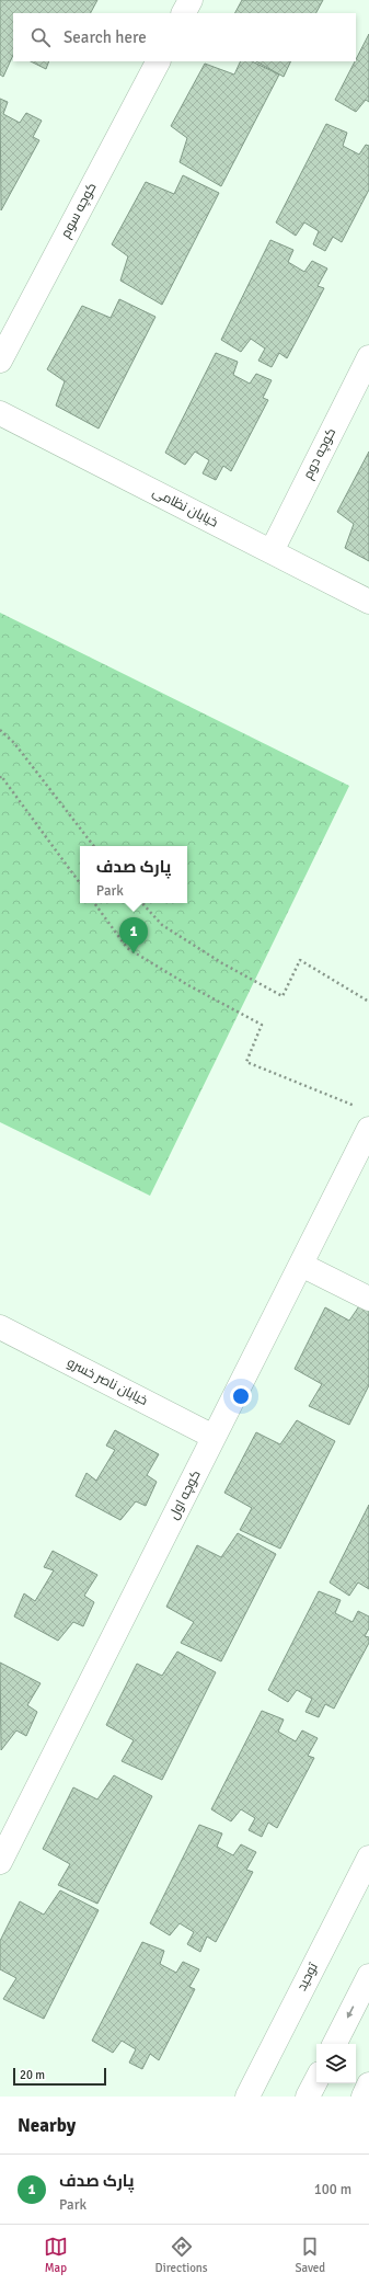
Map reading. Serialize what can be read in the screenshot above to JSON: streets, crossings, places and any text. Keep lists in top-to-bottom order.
{
  "streets": {
    "street": [
      "کوچه سوم",
      "کوچه دوم",
      "خیابان نظامی",
      "خیابان ناصر خسرو",
      "کوچه اول",
      "توحید"
    ]
  },
  "crossings": [
    ["کوچه دوم", "خیابان نظامی"],
    ["خیابان ناصر خسرو", "کوچه اول"]
  ],
  "scale_bar": "20 m",
  "page": {
    "search": "Search here",
    "popup": ["پارک صدف", "Park"],
    "pins": "1",
    "scale": "20 m",
    "heading": "Nearby",
    "list": [
      {
        "mark": "1",
        "name": "پارک صدف",
        "note": "Park",
        "value": "100 m"
      }
    ],
    "nav": ["Map", "Directions", "Saved"]
  }
}
